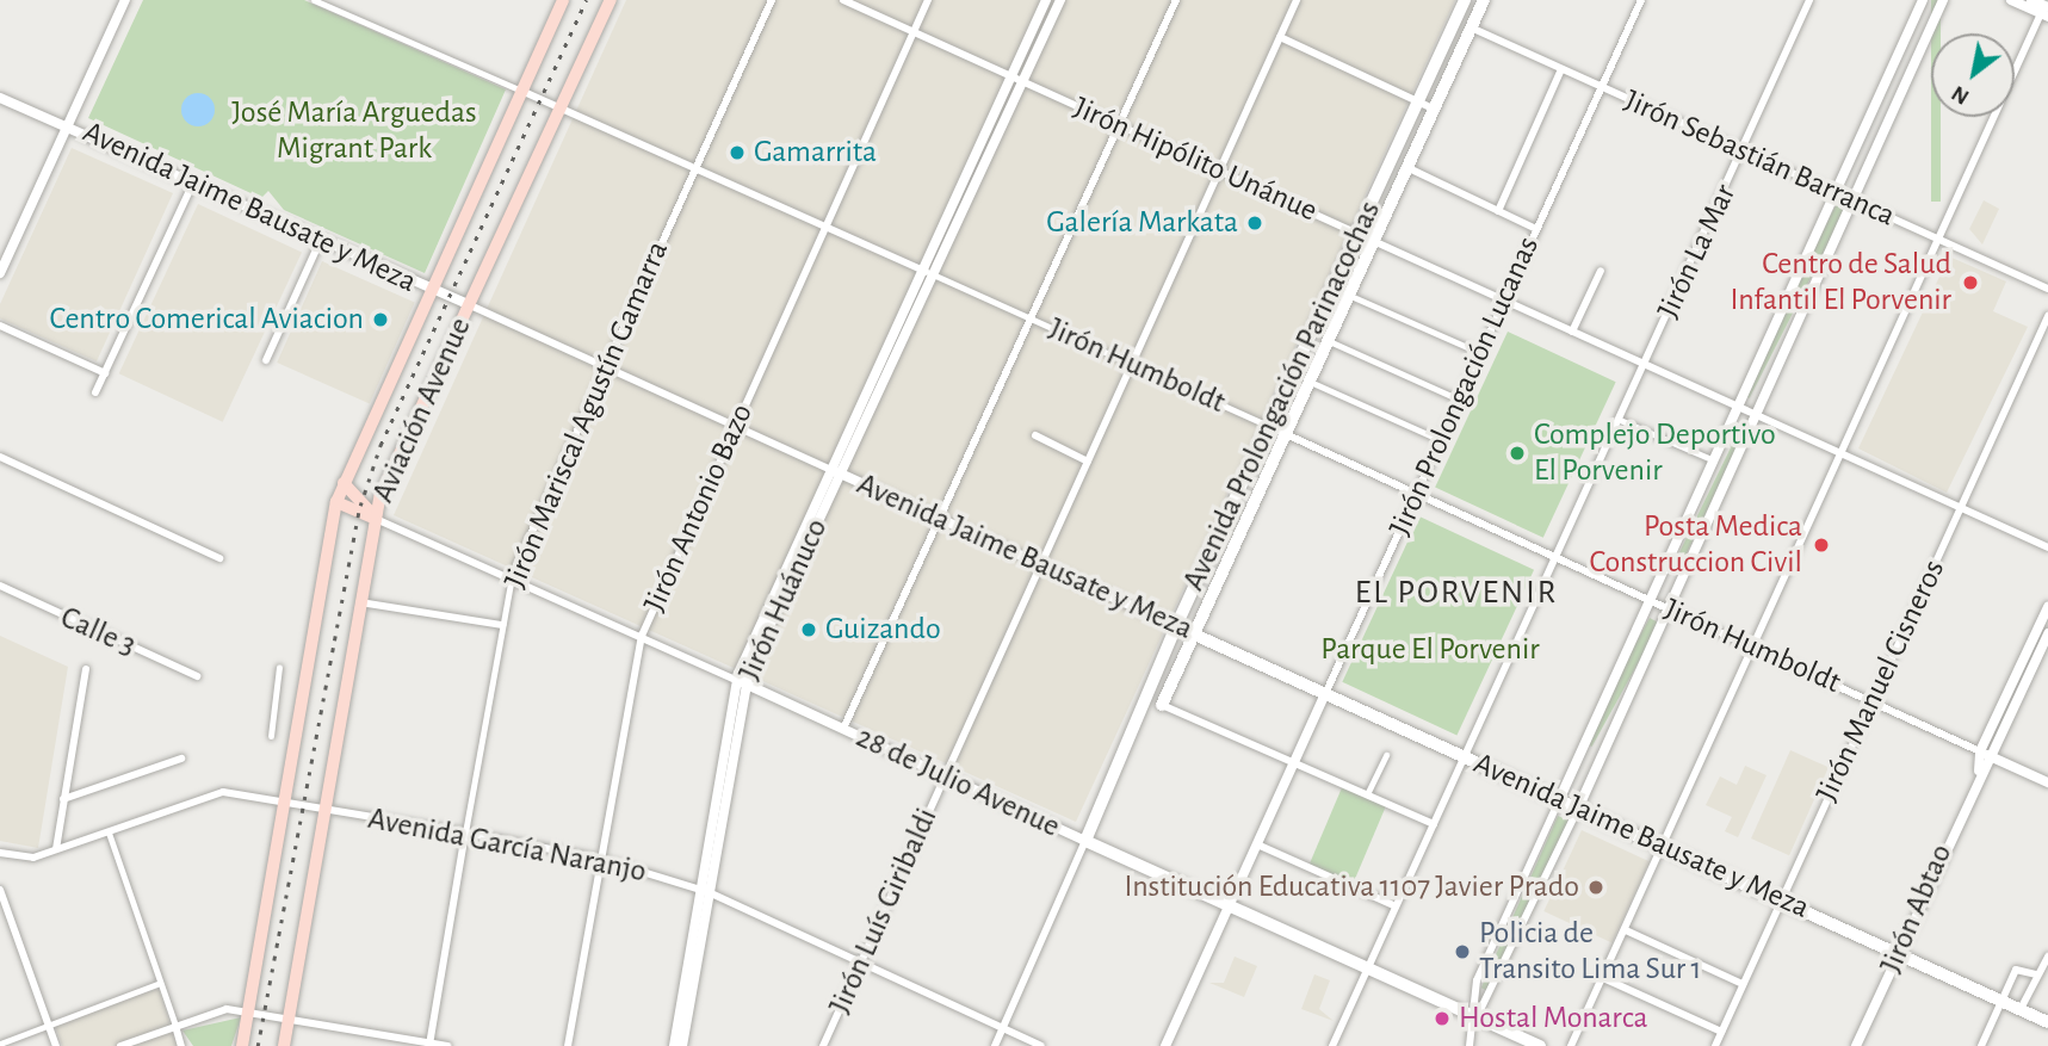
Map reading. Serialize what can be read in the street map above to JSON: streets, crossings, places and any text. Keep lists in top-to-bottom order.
{
  "streets": {
    "main road": [
      "Avenida Jaime Bausate y Meza",
      "Avenida Prolongación Parinacochas",
      "Aviación Avenue",
      "28 de Julio Avenue"
    ],
    "street": [
      "Jirón Sebastián Barranca",
      "Jirón Hipólito Unánue",
      "Jirón La Mar",
      "Jirón Humboldt",
      "Jirón Prolongación Lucanas",
      "Jirón Mariscal Agustín Gamarra",
      "Jirón Antonio Bazo",
      "Jirón Huánuco",
      "Calle 3",
      "Jirón Manuel Cisneros",
      "Avenida García Naranjo",
      "Jirón Abtao",
      "Jirón Luís Giribaldi"
    ]
  },
  "crossings": [
    ["Jirón Sebastián Barranca", "Jirón La Mar"],
    ["Jirón Sebastián Barranca", "Jirón Prolongación Lucanas"],
    ["Jirón Sebastián Barranca", "Avenida Prolongación Parinacochas"],
    ["Jirón Hipólito Unánue", "Jirón La Mar"],
    ["Jirón Hipólito Unánue", "Jirón Prolongación Lucanas"],
    ["Jirón Hipólito Unánue", "Avenida Prolongación Parinacochas"],
    ["Jirón Hipólito Unánue", "Jirón Antonio Bazo"],
    ["Jirón Hipólito Unánue", "Jirón Huánuco"],
    ["Jirón Hipólito Unánue", "Jirón Manuel Cisneros"],
    ["Jirón Hipólito Unánue", "Jirón Luís Giribaldi"],
    ["Avenida Jaime Bausate y Meza", "Jirón La Mar"],
    ["Avenida Jaime Bausate y Meza", "Jirón Prolongación Lucanas"],
    ["Avenida Jaime Bausate y Meza", "Avenida Prolongación Parinacochas"],
    ["Avenida Jaime Bausate y Meza", "Aviación Avenue"],
    ["Avenida Jaime Bausate y Meza", "Jirón Mariscal Agustín Gamarra"],
    ["Avenida Jaime Bausate y Meza", "Jirón Antonio Bazo"],
    ["Avenida Jaime Bausate y Meza", "Jirón Huánuco"],
    ["Avenida Jaime Bausate y Meza", "Jirón Manuel Cisneros"],
    ["Avenida Jaime Bausate y Meza", "Jirón Abtao"],
    ["Avenida Jaime Bausate y Meza", "Jirón Luís Giribaldi"],
    ["Jirón La Mar", "Jirón Humboldt"],
    ["Jirón La Mar", "28 de Julio Avenue"],
    ["Jirón Humboldt", "Jirón Prolongación Lucanas"],
    ["Jirón Humboldt", "Avenida Prolongación Parinacochas"],
    ["Jirón Humboldt", "Aviación Avenue"],
    ["Jirón Humboldt", "Jirón Mariscal Agustín Gamarra"],
    ["Jirón Humboldt", "Jirón Antonio Bazo"],
    ["Jirón Humboldt", "Jirón Huánuco"],
    ["Jirón Humboldt", "Jirón Manuel Cisneros"],
    ["Jirón Humboldt", "Jirón Abtao"],
    ["Jirón Humboldt", "Jirón Luís Giribaldi"],
    ["Jirón Prolongación Lucanas", "28 de Julio Avenue"],
    ["Avenida Prolongación Parinacochas", "28 de Julio Avenue"],
    ["Aviación Avenue", "28 de Julio Avenue"],
    ["Aviación Avenue", "Avenida García Naranjo"],
    ["Jirón Mariscal Agustín Gamarra", "28 de Julio Avenue"],
    ["Jirón Mariscal Agustín Gamarra", "Avenida García Naranjo"],
    ["Jirón Antonio Bazo", "28 de Julio Avenue"],
    ["Jirón Antonio Bazo", "Avenida García Naranjo"],
    ["Jirón Huánuco", "28 de Julio Avenue"],
    ["Jirón Huánuco", "Avenida García Naranjo"],
    ["28 de Julio Avenue", "Jirón Luís Giribaldi"],
    ["Avenida García Naranjo", "Jirón Luís Giribaldi"]
  ],
  "districts": ["EL PORVENIR"],
  "parks": ["José María Arguedas Migrant Park", "Parque El Porvenir"],
  "places": [
    "Gamarrita",
    "Galería Markata",
    "Centro de Salud Infantil El Porvenir",
    "Centro Comerical Aviacion",
    "Complejo Deportivo El Porvenir",
    "Posta Medica Construccion Civil",
    "Guizando",
    "Institución Educativa 1107 Javier Prado",
    "Policia de Transito Lima Sur 1",
    "Hostal Monarca"
  ],
  "north": "bottom left"
}
